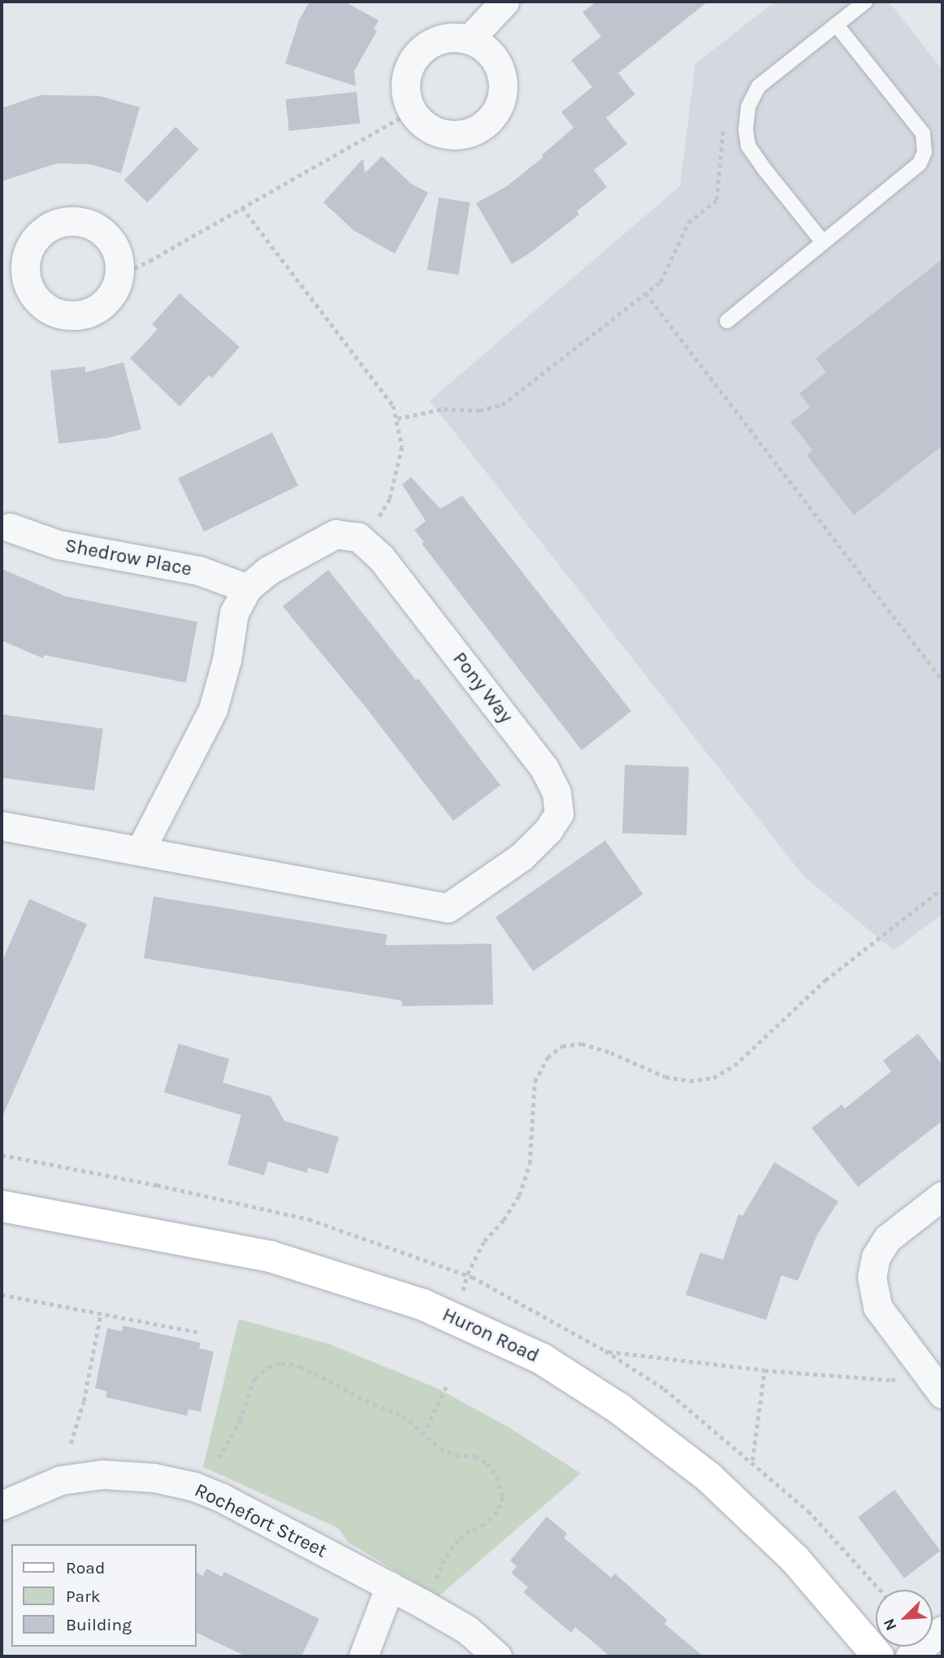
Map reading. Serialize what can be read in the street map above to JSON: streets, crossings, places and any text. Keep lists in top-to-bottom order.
{
  "streets": {
    "main road": ["Huron Road"],
    "street": ["Shedrow Place", "Pony Way", "Rochefort Street"]
  },
  "crossings": [
    ["Shedrow Place", "Pony Way"]
  ],
  "legend": ["Road", "Park", "Building"],
  "north": "bottom left"
}
